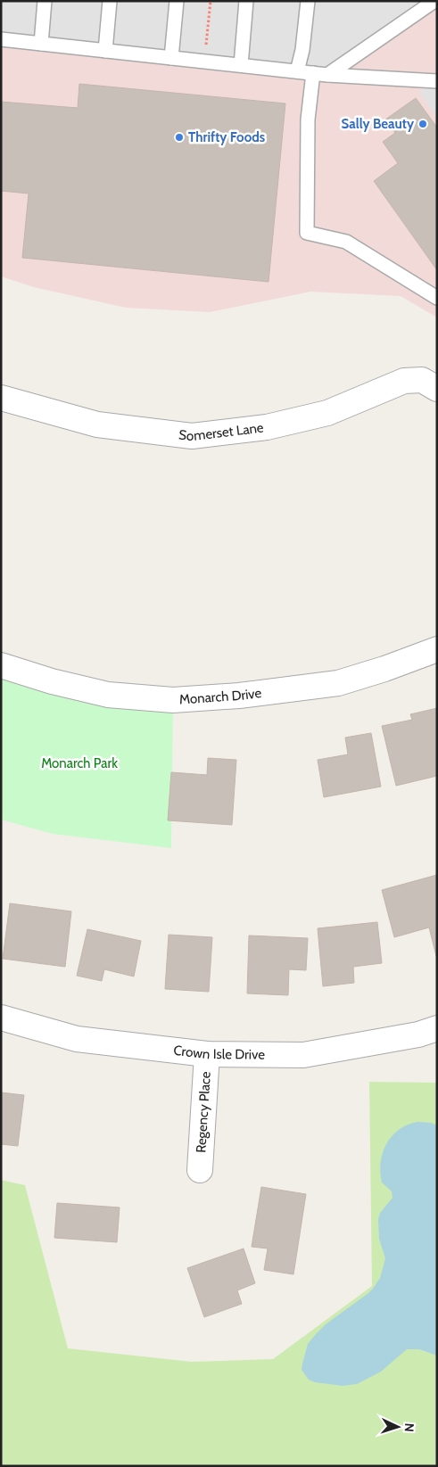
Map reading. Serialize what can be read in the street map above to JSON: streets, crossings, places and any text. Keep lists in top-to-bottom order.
{
  "streets": {
    "street": [
      "Somerset Lane",
      "Monarch Drive",
      "Crown Isle Drive",
      "Regency Place"
    ]
  },
  "crossings": [
    ["Crown Isle Drive", "Regency Place"]
  ],
  "parks": ["Monarch Park"],
  "places": ["Sally Beauty", "Thrifty Foods"],
  "north": "right"
}
